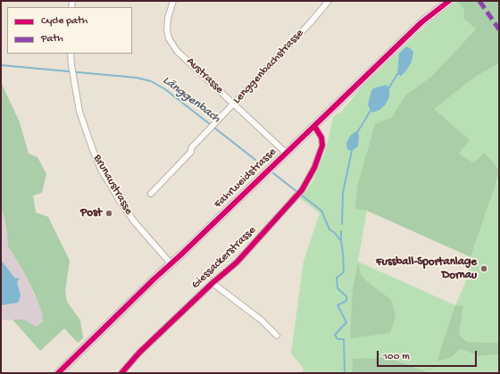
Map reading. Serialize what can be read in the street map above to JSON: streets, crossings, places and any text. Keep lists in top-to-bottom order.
{
  "streets": {
    "street": [
      "Lenggenbachstrasse",
      "Austrasse",
      "Fahrweidstrasse",
      "Brunaustrasse",
      "Giessackerstrasse"
    ]
  },
  "crossings": [
    ["Lenggenbachstrasse", "Austrasse"],
    ["Austrasse", "Fahrweidstrasse"],
    ["Fahrweidstrasse", "Brunaustrasse"],
    ["Fahrweidstrasse", "Giessackerstrasse"]
  ],
  "water": ["Länggenbach"],
  "places": ["Post", "Fussball-Sportanlage Dornau"],
  "legend": ["Cycle path", "Path"],
  "scale_bar": "100 m"
}
